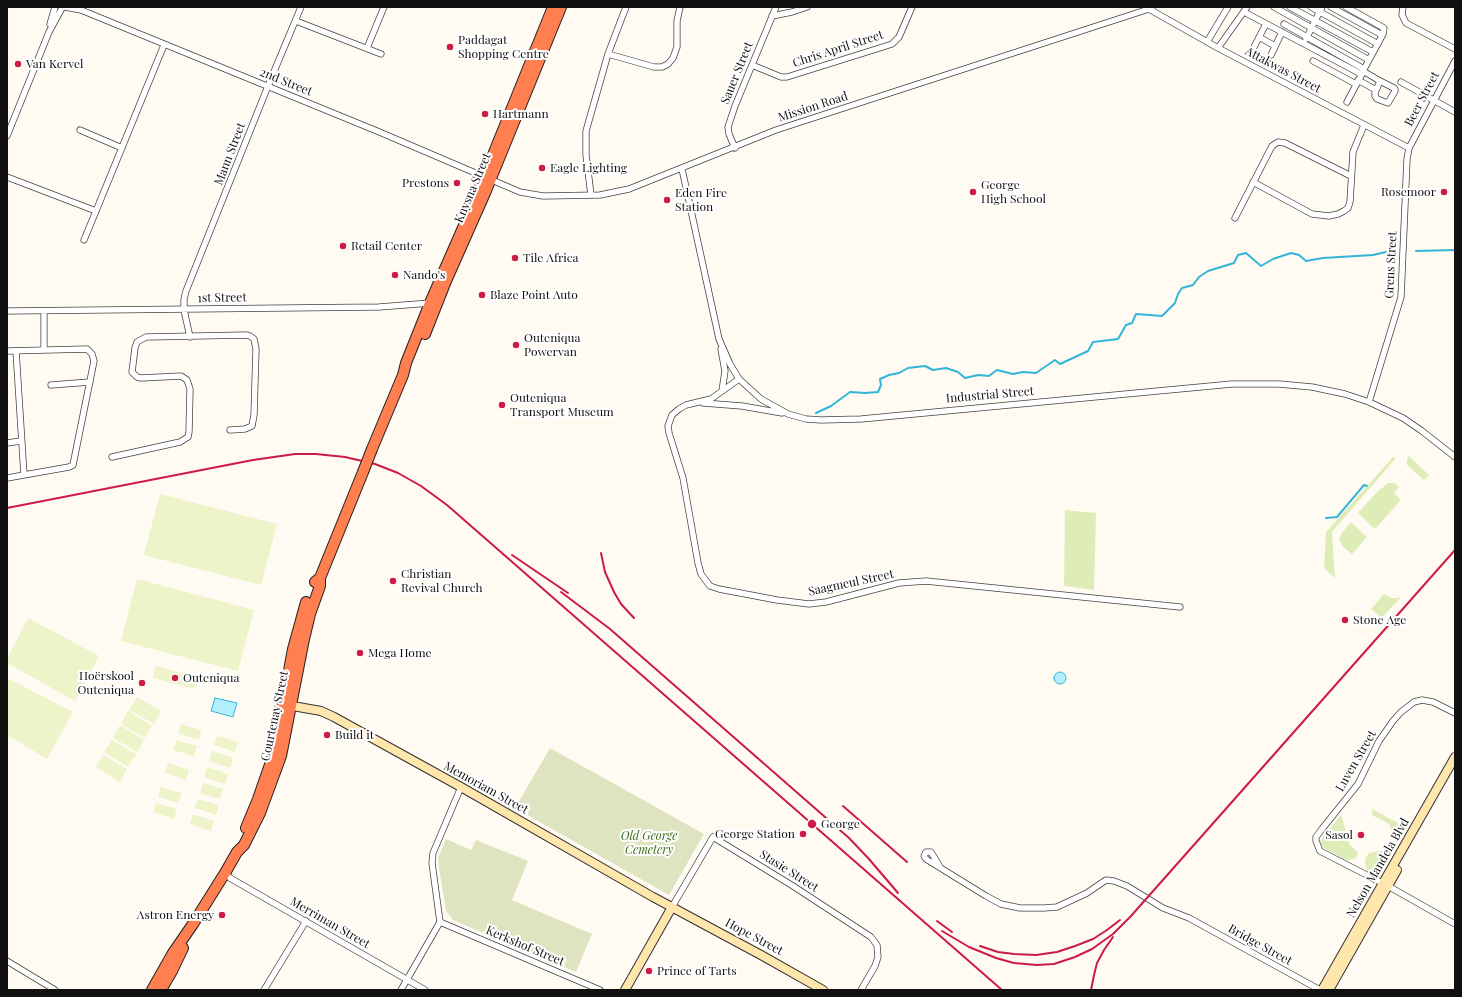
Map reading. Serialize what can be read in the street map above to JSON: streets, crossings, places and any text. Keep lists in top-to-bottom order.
{
  "streets": {
    "highway": ["Knysna Street", "Courtenay Street"],
    "street": [
      "Chris April Street",
      "Attakwas Street",
      "Sauer Street",
      "2nd Street",
      "Beer Street",
      "Mission Road",
      "Mann Street",
      "Grens Street",
      "1st Street",
      "Industrial Street",
      "Saagmeul Street",
      "Luven Street",
      "Memoriam Street",
      "Nelson Mandela Blvd",
      "Stasie Street",
      "Merriman Street",
      "Hope Street",
      "Bridge Street",
      "Kerkshof Street"
    ]
  },
  "crossings": [
    ["Chris April Street", "Sauer Street"],
    ["Attakwas Street", "Beer Street"],
    ["Attakwas Street", "Mission Road"],
    ["Attakwas Street", "Grens Street"],
    ["Sauer Street", "Mission Road"],
    ["2nd Street", "Mission Road"],
    ["2nd Street", "Mann Street"],
    ["2nd Street", "Knysna Street"],
    ["Beer Street", "Grens Street"],
    ["Mission Road", "Knysna Street"],
    ["Mission Road", "Industrial Street"],
    ["Mann Street", "1st Street"],
    ["Knysna Street", "1st Street"],
    ["Knysna Street", "Courtenay Street"],
    ["Grens Street", "Industrial Street"],
    ["Industrial Street", "Saagmeul Street"],
    ["Courtenay Street", "Memoriam Street"],
    ["Courtenay Street", "Merriman Street"],
    ["Luven Street", "Nelson Mandela Blvd"],
    ["Memoriam Street", "Stasie Street"],
    ["Memoriam Street", "Hope Street"],
    ["Nelson Mandela Blvd", "Bridge Street"],
    ["Stasie Street", "Hope Street"]
  ],
  "parks": ["Old George Cemetery"],
  "places": [
    "Paddagat Shopping Centre",
    "Van Kervel",
    "Hartmann",
    "Eagle Lighting",
    "Prestons",
    "George High School",
    "Rosemoor",
    "Eden Fire Station",
    "Retail Center",
    "Tile Africa",
    "Nando's",
    "Blaze Point Auto",
    "Outeniqua Powervan",
    "Outeniqua Transport Museum",
    "Christian Revival Church",
    "Stone Age",
    "Mega Home",
    "Outeniqua",
    "Hoërskool Outeniqua",
    "Build it",
    "George",
    "George Station",
    "Sasol",
    "Astron Energy",
    "Prince of Tarts"
  ]
}
